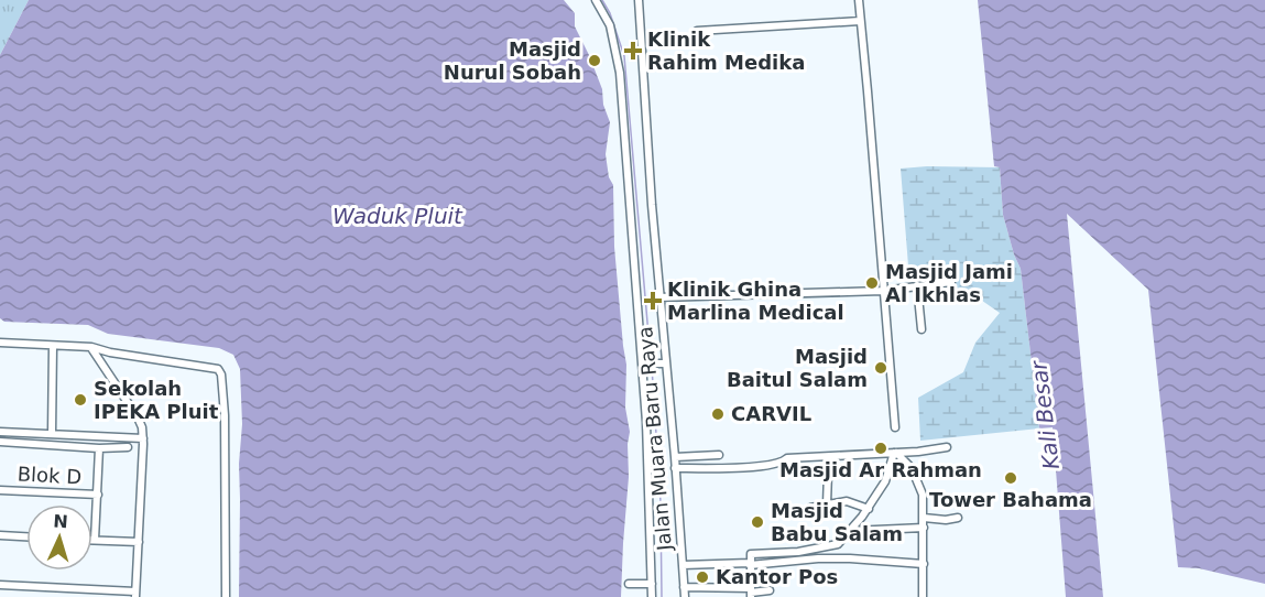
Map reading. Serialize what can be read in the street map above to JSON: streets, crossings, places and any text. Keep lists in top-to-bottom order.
{
  "streets": {
    "street": ["Jalan Muara Baru Raya", "Blok D"]
  },
  "water": ["Waduk Pluit", "Kali Besar"],
  "places": {
    "health": ["Klinik Rahim Medika", "Klinik Ghina Marlina Medical"],
    "other": [
      "Masjid Nurul Sobah",
      "Masjid Jami Al Ikhlas",
      "Masjid Baitul Salam",
      "Sekolah IPEKA Pluit",
      "CARVIL",
      "Masjid Ar Rahman",
      "Tower Bahama",
      "Masjid Babu Salam",
      "Kantor Pos"
    ]
  },
  "north": "top"
}
